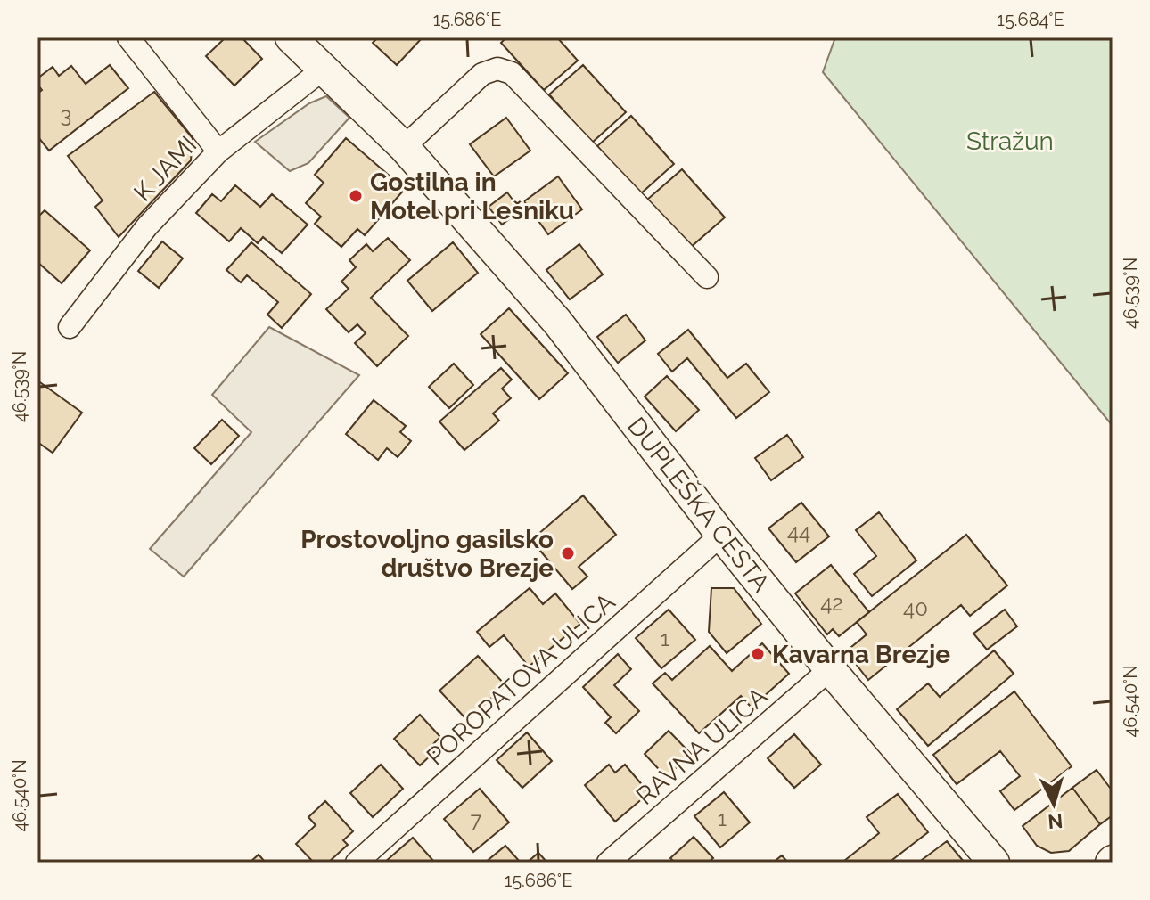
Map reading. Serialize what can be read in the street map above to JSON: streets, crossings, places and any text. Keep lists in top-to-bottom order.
{
  "streets": {
    "street": [
      "K JAMI",
      "DUPLEŠKA CESTA",
      "POROPATOVA ULICA",
      "RAVNA ULICA"
    ]
  },
  "crossings": [
    ["K JAMI", "DUPLEŠKA CESTA"],
    ["DUPLEŠKA CESTA", "POROPATOVA ULICA"],
    ["DUPLEŠKA CESTA", "RAVNA ULICA"]
  ],
  "parks": ["Stražun"],
  "places": ["Gostilna in Motel pri Lešniku", "Prostovoljno gasilsko društvo Brezje", "Kavarna Brezje"],
  "house_numbers": [
    "3",
    "44",
    "42",
    "40",
    "1",
    "1",
    "7"
  ],
  "north": "bottom",
  "coordinates": [
    "15.686°E",
    "15.684°E",
    "46.539°N",
    "46.540°N"
  ]
}
